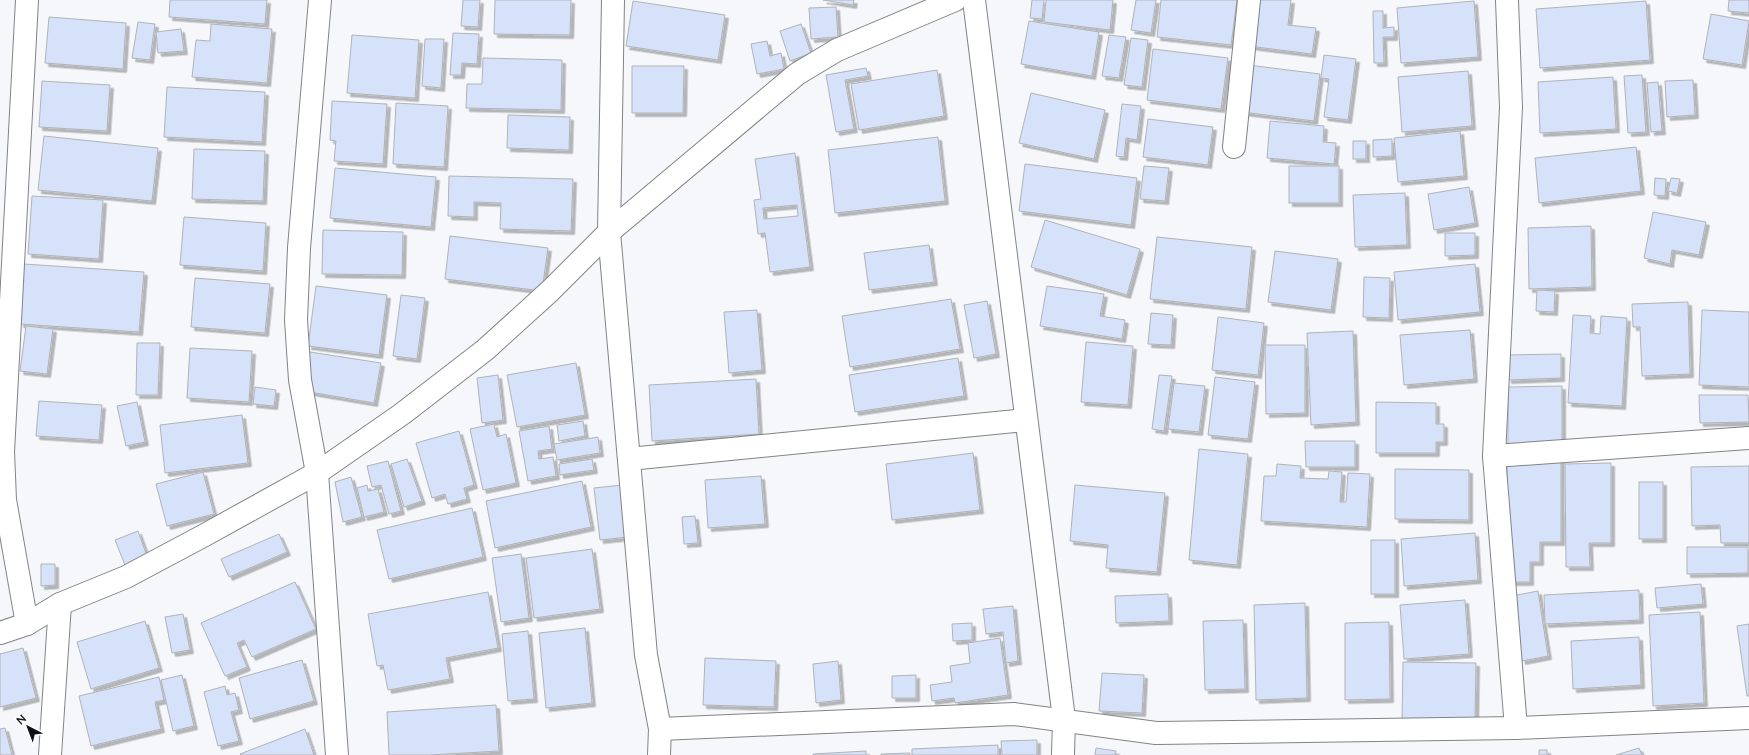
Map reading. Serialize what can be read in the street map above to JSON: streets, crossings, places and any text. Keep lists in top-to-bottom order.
{
  "north": "top left"
}
